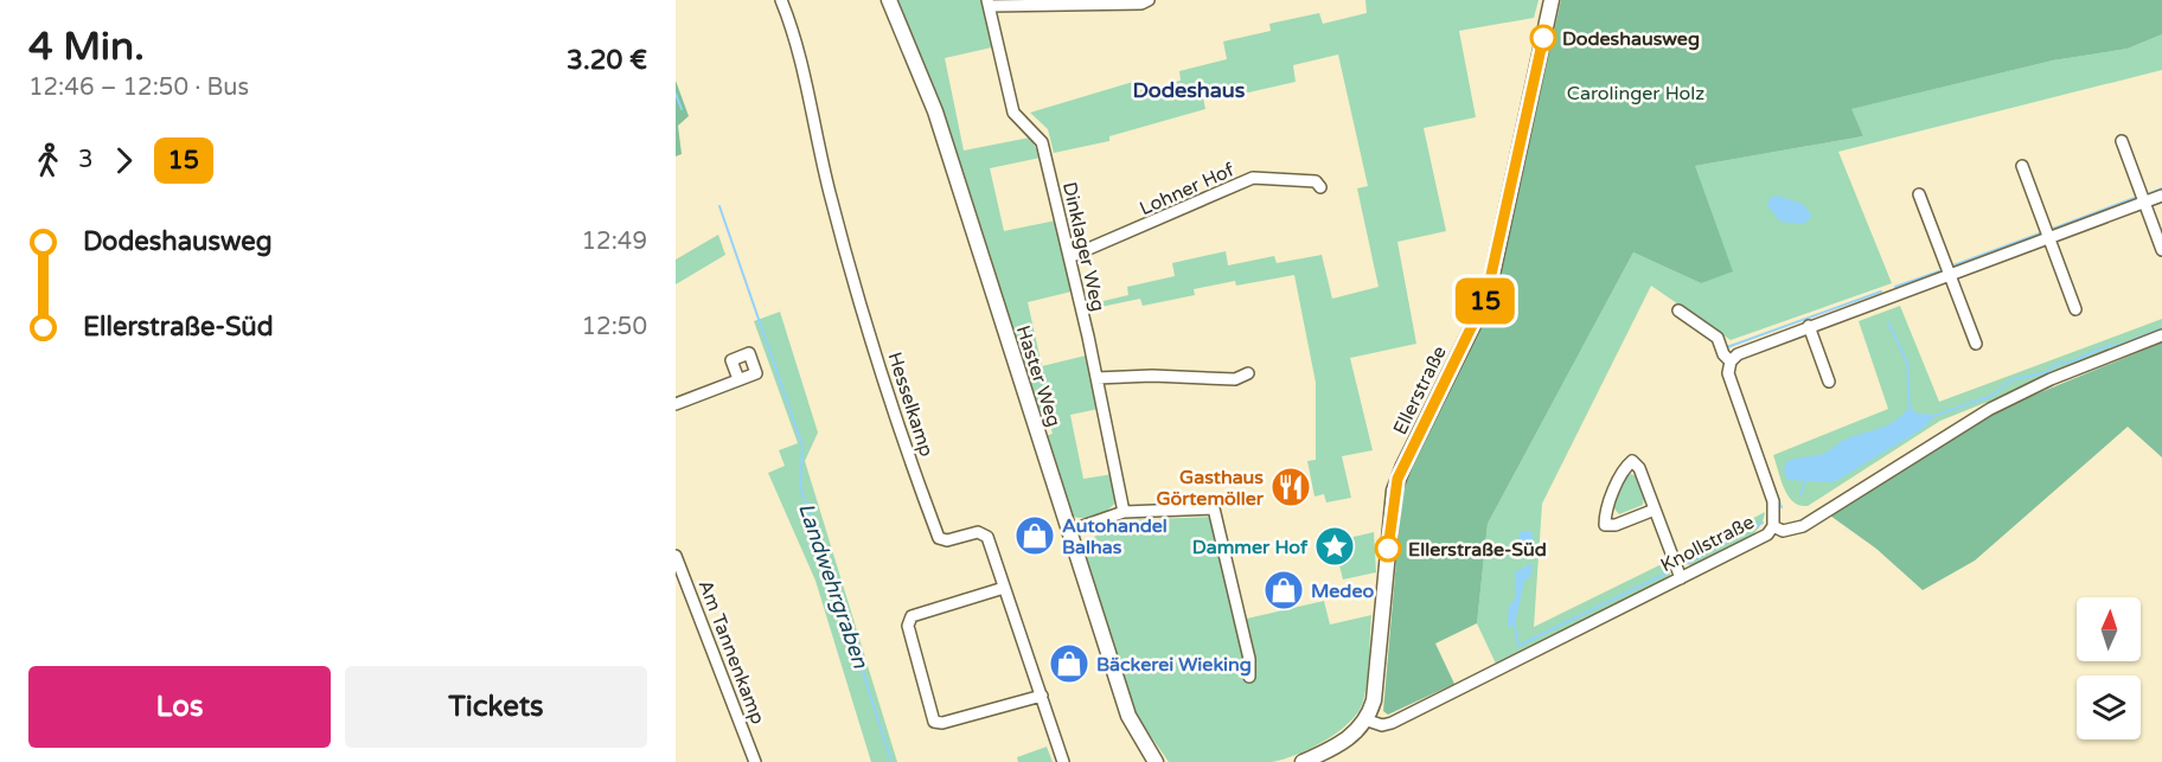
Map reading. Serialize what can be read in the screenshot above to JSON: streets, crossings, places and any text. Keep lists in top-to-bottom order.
{
  "streets": {
    "street": [
      "Lohner Hof",
      "Dinklager Weg",
      "Haster Weg",
      "Ellerstraße",
      "Hesselkamp",
      "Knollstraße",
      "Am Tannenkamp"
    ]
  },
  "crossings": [
    ["Lohner Hof", "Dinklager Weg"],
    ["Ellerstraße", "Knollstraße"]
  ],
  "districts": ["Dodeshaus"],
  "water": ["Landwehrgraben"],
  "parks": ["Carolinger Holz"],
  "places": {
    "other": ["Dodeshausweg", "Ellerstraße-Süd"],
    "restaurant": ["Gasthaus Görtemöller"],
    "shop": ["Autohandel Balhas", "Medeo", "Bäckerei Wieking"],
    "place": ["Dammer Hof"]
  },
  "lines": ["bus line 15"],
  "north": "top",
  "page": {
    "heading": ["4 Min.", "12:46 – 12:50 · Bus", "3.20 €"],
    "on_map": "15",
    "legs": ["3", "15"],
    "list": [
      {
        "name": "Dodeshausweg",
        "value": "12:49"
      },
      {
        "name": "Ellerstraße-Süd",
        "value": "12:50"
      }
    ],
    "buttons": ["Los", "Tickets"]
  }
}
